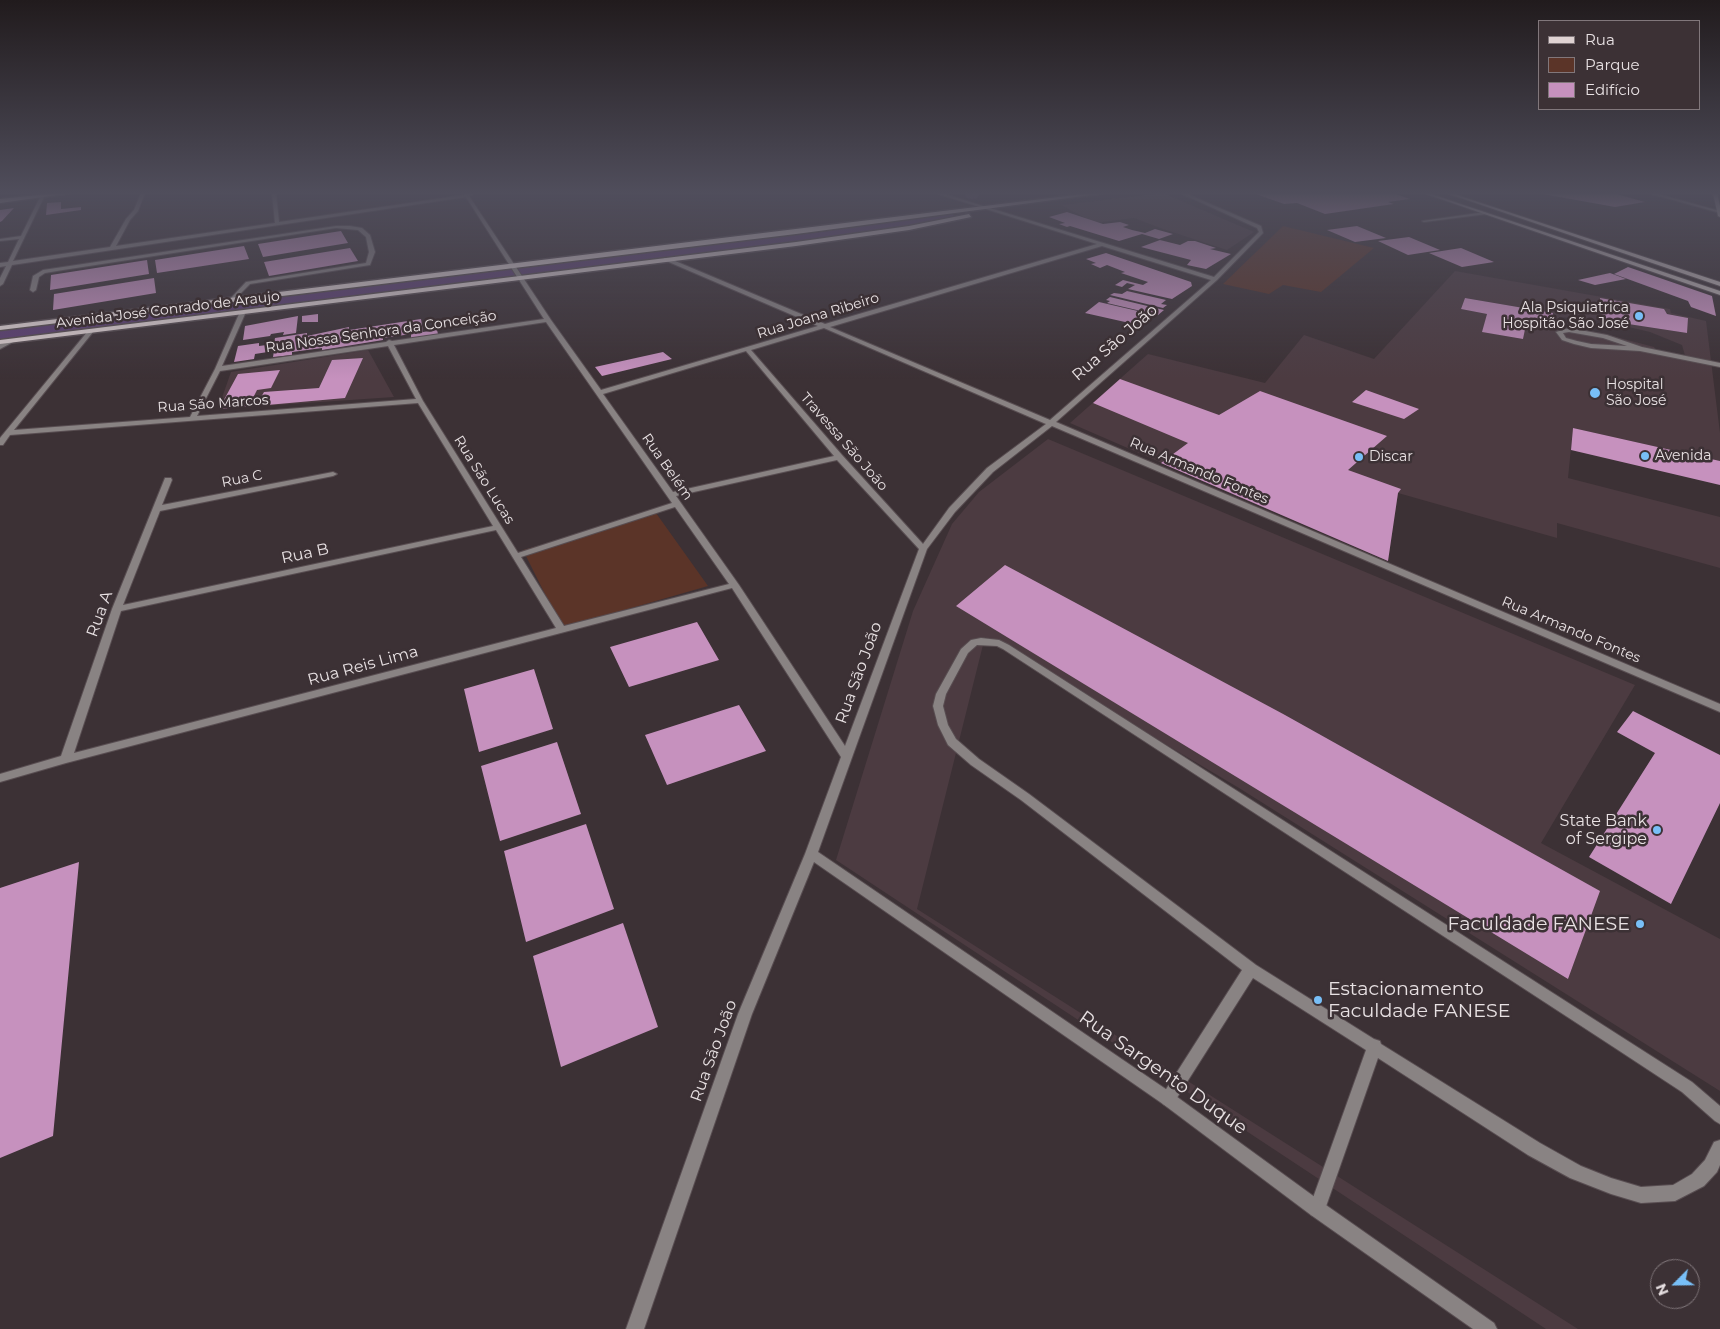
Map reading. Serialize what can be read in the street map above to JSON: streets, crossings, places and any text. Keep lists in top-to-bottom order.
{
  "streets": {
    "main road": ["Avenida José Conrado de Araujo"],
    "street": [
      "Rua Joana Ribeiro",
      "Rua Nossa Senhora da Conceição",
      "Rua São João",
      "Rua São Marcos",
      "Travessa São João",
      "Rua Belém",
      "Rua Armando Fontes",
      "Rua C",
      "Rua São Lucas",
      "Rua B",
      "Rua A",
      "Rua Reis Lima",
      "Rua Sargento Duque"
    ]
  },
  "crossings": [
    ["Avenida José Conrado de Araujo", "Rua Belém"],
    ["Avenida José Conrado de Araujo", "Rua Armando Fontes"],
    ["Rua Joana Ribeiro", "Travessa São João"],
    ["Rua Joana Ribeiro", "Rua Belém"],
    ["Rua Joana Ribeiro", "Rua Armando Fontes"],
    ["Rua Nossa Senhora da Conceição", "Rua Belém"],
    ["Rua Nossa Senhora da Conceição", "Rua São Lucas"],
    ["Rua São João", "Travessa São João"],
    ["Rua São João", "Rua Belém"],
    ["Rua São João", "Rua Armando Fontes"],
    ["Rua São João", "Rua Sargento Duque"],
    ["Rua São Marcos", "Rua São Lucas"],
    ["Rua Belém", "Rua Reis Lima"],
    ["Rua C", "Rua A"],
    ["Rua São Lucas", "Rua B"],
    ["Rua São Lucas", "Rua Reis Lima"],
    ["Rua B", "Rua A"],
    ["Rua A", "Rua Reis Lima"]
  ],
  "places": [
    "Ala Psiquiatrica Hospitão São José",
    "Hospital São José",
    "Avenida",
    "Discar",
    "State Bank of Sergipe",
    "Faculdade FANESE",
    "Estacionamento Faculdade FANESE"
  ],
  "legend": ["Rua", "Parque", "Edifício"],
  "north": "bottom left"
}
